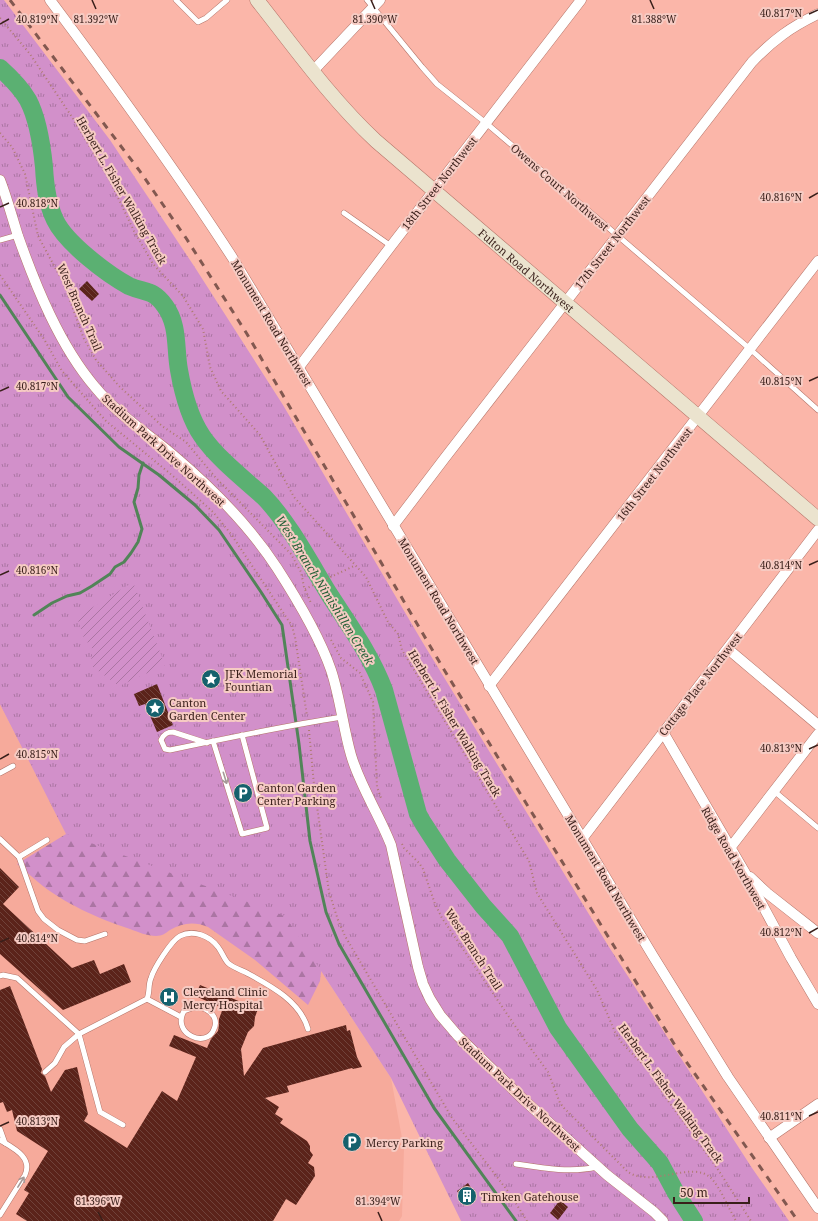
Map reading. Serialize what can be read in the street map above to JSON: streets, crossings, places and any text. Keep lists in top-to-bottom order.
{
  "streets": {
    "main road": ["Fulton Road Northwest"],
    "street": [
      "18th Street Northwest",
      "17th Street Northwest",
      "Monument Road Northwest",
      "Stadium Park Drive Northwest",
      "16th Street Northwest",
      "Cottage Place Northwest",
      "Ridge Road Northwest"
    ],
    "lane": ["Owens Court Northwest"],
    "path": ["Herbert L. Fisher Walking Track", "West Branch Trail"]
  },
  "crossings": [
    ["18th Street Northwest", "Owens Court Northwest"],
    ["18th Street Northwest", "Fulton Road Northwest"],
    ["18th Street Northwest", "Monument Road Northwest"],
    ["Owens Court Northwest", "17th Street Northwest"],
    ["Owens Court Northwest", "16th Street Northwest"],
    ["17th Street Northwest", "Fulton Road Northwest"],
    ["17th Street Northwest", "Monument Road Northwest"],
    ["Fulton Road Northwest", "16th Street Northwest"],
    ["Monument Road Northwest", "16th Street Northwest"],
    ["Monument Road Northwest", "Cottage Place Northwest"],
    ["Cottage Place Northwest", "Ridge Road Northwest"]
  ],
  "water": ["West Branch Nimishillen Creek"],
  "places": {
    "place": ["JFK Memorial Fountian", "Canton Garden Center"],
    "parking": ["Canton Garden Center Parking", "Mercy Parking"],
    "hospital": ["Cleveland Clinic Mercy Hospital"],
    "building": ["Timken Gatehouse"]
  },
  "scale_bar": "50 m",
  "coordinates": [
    "40.817°N",
    "81.392°W",
    "81.390°W",
    "81.388°W",
    "40.819°N",
    "40.816°N",
    "40.818°N",
    "40.815°N",
    "40.814°N",
    "40.813°N",
    "40.812°N",
    "40.811°N",
    "81.396°W",
    "81.394°W"
  ]
}
